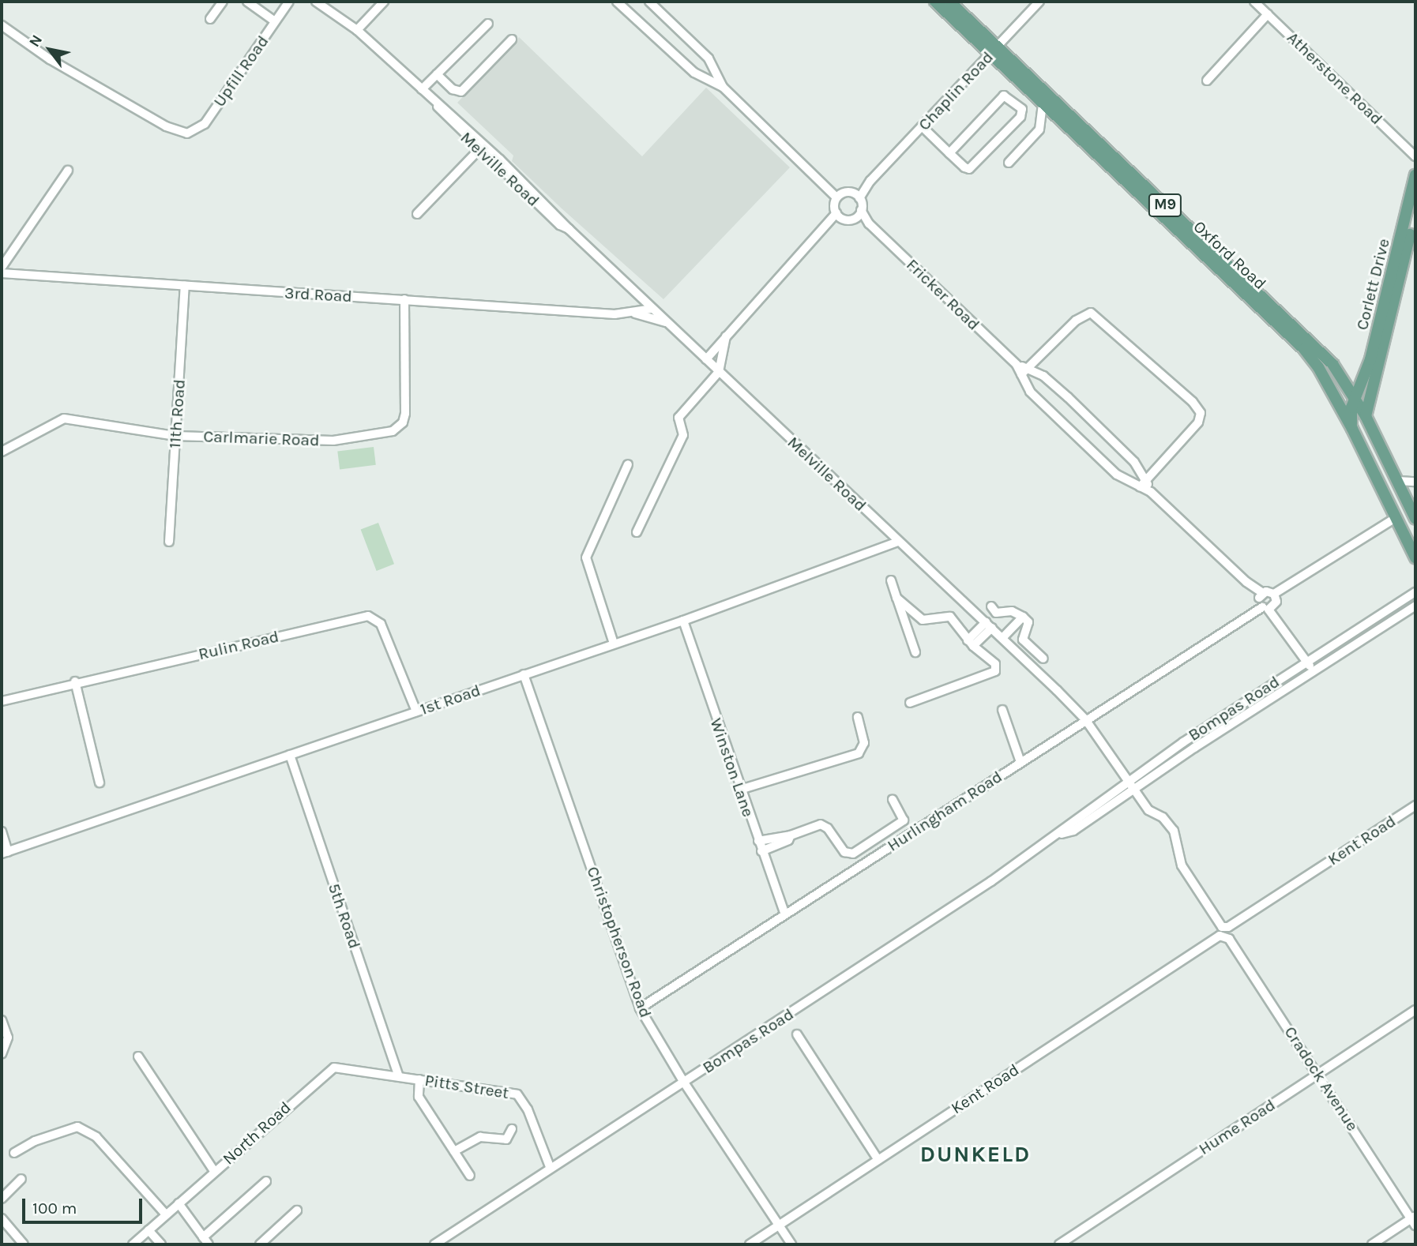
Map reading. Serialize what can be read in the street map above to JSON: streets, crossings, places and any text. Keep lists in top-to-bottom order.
{
  "streets": {
    "main road": ["M9", "Oxford Road", "Corlett Drive"],
    "street": [
      "Upfill Road",
      "Atherstone Road",
      "Chaplin Road",
      "Melville Road",
      "3rd Road",
      "Fricker Road",
      "11th Road",
      "Carlmarie Road",
      "Rulin Road",
      "1st Road",
      "Bompas Road",
      "Winston Lane",
      "Hurlingham Road",
      "Kent Road",
      "5th Road",
      "Christopherson Road",
      "Cradock Avenue",
      "Pitts Street",
      "Hume Road",
      "North Road"
    ]
  },
  "crossings": [
    ["Chaplin Road", "Oxford Road"],
    ["Melville Road", "3rd Road"],
    ["Melville Road", "1st Road"],
    ["Melville Road", "Hurlingham Road"],
    ["Melville Road", "Cradock Avenue"],
    ["Oxford Road", "Corlett Drive"],
    ["Oxford Road", "Hurlingham Road"],
    ["3rd Road", "11th Road"],
    ["3rd Road", "Carlmarie Road"],
    ["Fricker Road", "Bompas Road"],
    ["Fricker Road", "Hurlingham Road"],
    ["11th Road", "Carlmarie Road"],
    ["Rulin Road", "1st Road"],
    ["1st Road", "Winston Lane"],
    ["1st Road", "5th Road"],
    ["1st Road", "Christopherson Road"],
    ["Bompas Road", "Christopherson Road"],
    ["Bompas Road", "Cradock Avenue"],
    ["Bompas Road", "Pitts Street"],
    ["Winston Lane", "Hurlingham Road"],
    ["Hurlingham Road", "Christopherson Road"],
    ["Hurlingham Road", "Cradock Avenue"],
    ["Kent Road", "Christopherson Road"],
    ["Kent Road", "Cradock Avenue"],
    ["5th Road", "Pitts Street"],
    ["5th Road", "North Road"],
    ["Cradock Avenue", "Hume Road"],
    ["Pitts Street", "North Road"]
  ],
  "districts": ["DUNKELD"],
  "scale_bar": "100 m",
  "north": "top left"
}
